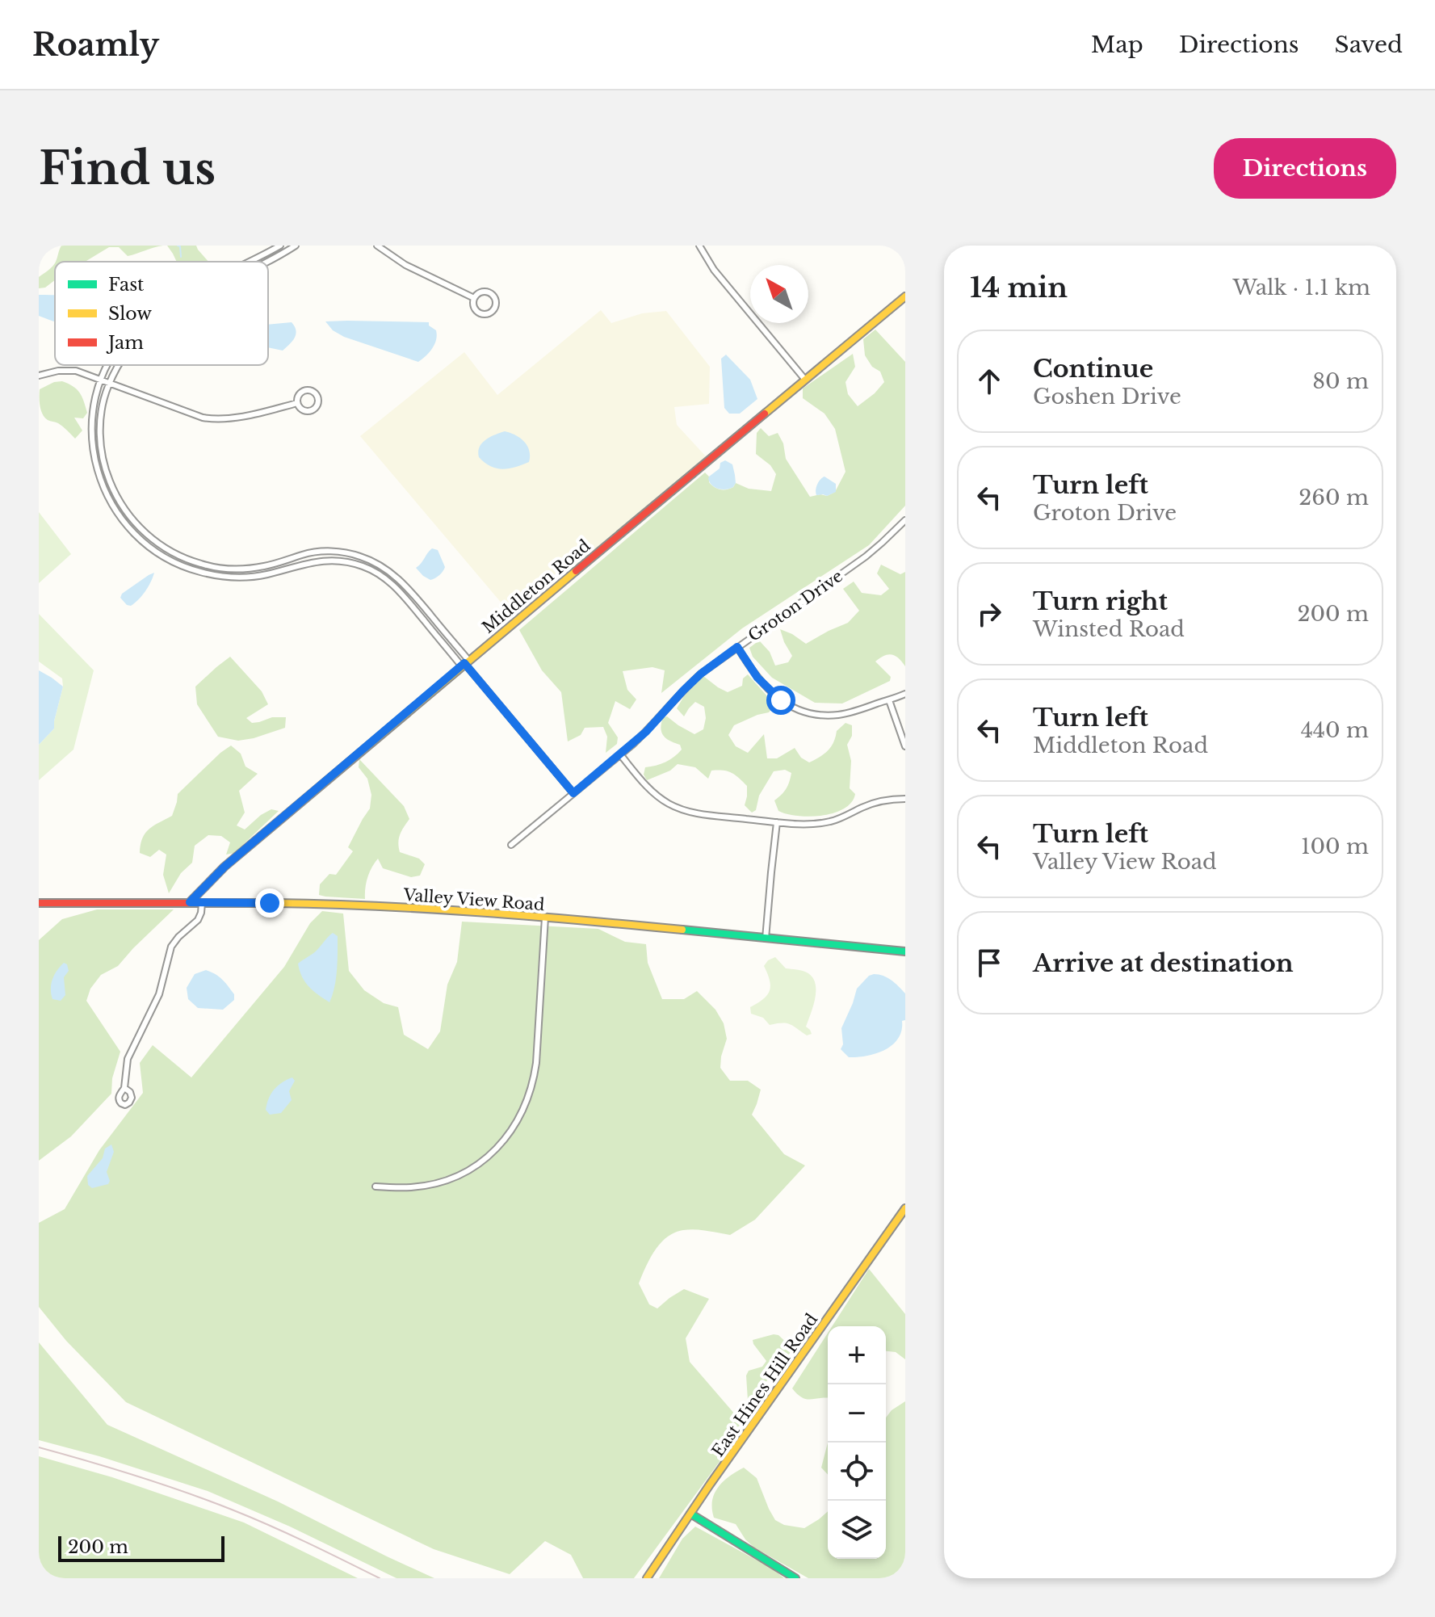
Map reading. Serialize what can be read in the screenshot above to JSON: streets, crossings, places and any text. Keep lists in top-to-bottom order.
{
  "streets": {
    "street": [
      "Middleton Road",
      "Groton Drive",
      "Valley View Road",
      "East Hines Hill Road"
    ]
  },
  "crossings": [
    ["Middleton Road", "Valley View Road"]
  ],
  "legend": ["Fast", "Slow", "Jam"],
  "scale_bar": "200 m",
  "north": "top left",
  "page": {
    "header": "Roamly",
    "nav": ["Map", "Directions", "Saved"],
    "buttons": "Directions",
    "title": "Find us",
    "heading": ["14 min", "Walk · 1.1 km"],
    "list": [
      ["Continue", "Goshen Drive", "80 m"],
      ["Turn left", "Groton Drive", "260 m"],
      ["Turn right", "Winsted Road", "200 m"],
      ["Turn left", "Middleton Road", "440 m"],
      ["Turn left", "Valley View Road", "100 m"],
      "Arrive at destination"
    ],
    "map_buttons": ["+", "−"],
    "scale": "200 m"
  }
}
